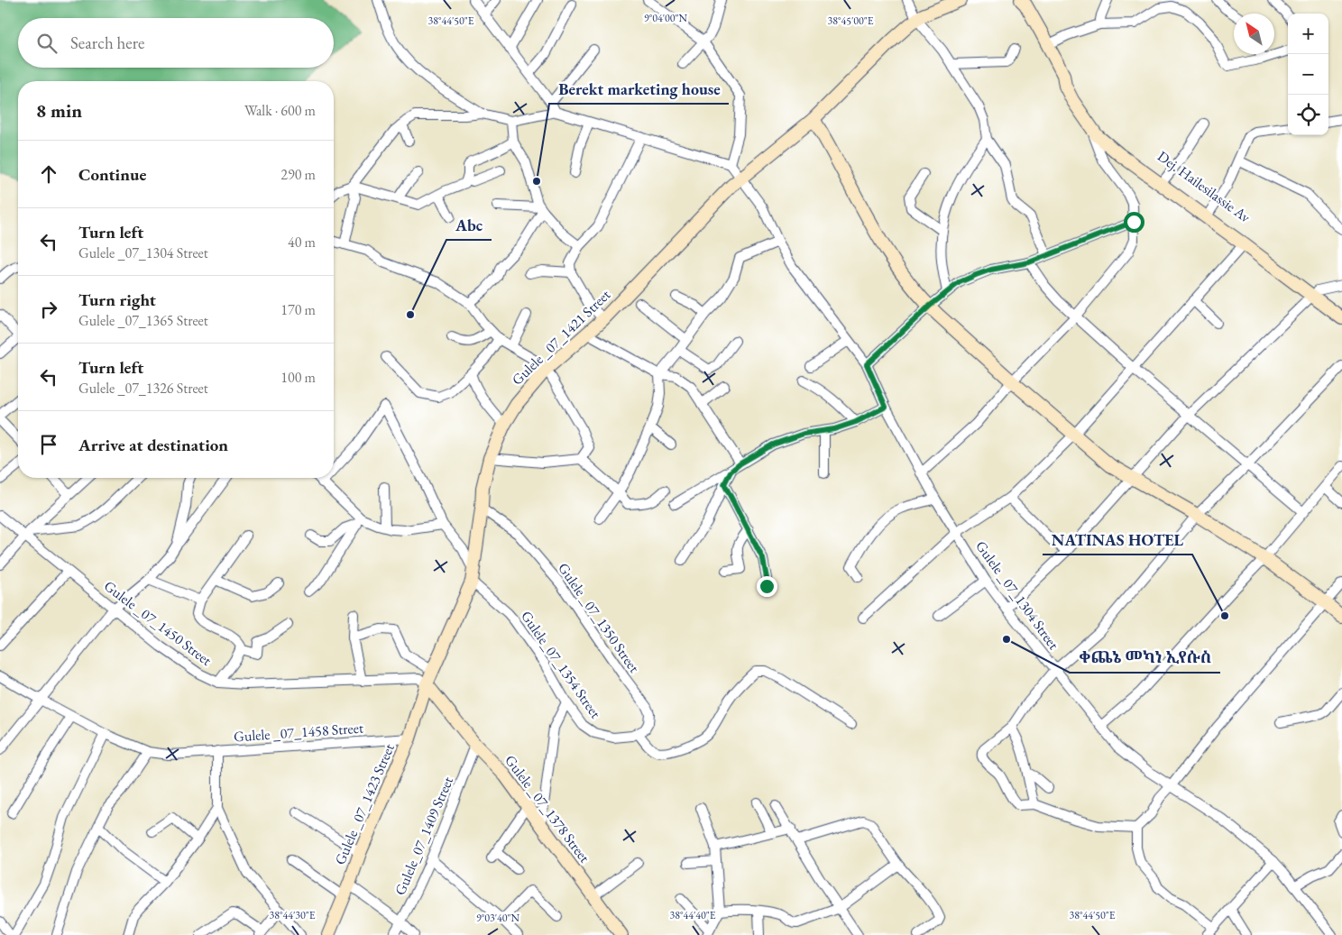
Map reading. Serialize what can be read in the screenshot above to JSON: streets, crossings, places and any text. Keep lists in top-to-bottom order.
{
  "streets": {
    "main road": [
      "Dej. Hailesilassie Av",
      "Gulele _07_1421 Street",
      "Gulele _07_1423 Street",
      "Gulele _07_1378 Street"
    ],
    "street": [
      "Gulele _07_1304 Street",
      "Gulele _07_1350 Street",
      "Gulele _07_1450 Street",
      "Gulele_07_1354 Street",
      "Gulele _07_1458 Street",
      "Gulele_07_1409 Street"
    ]
  },
  "crossings": [
    ["Gulele _07_1421 Street", "Gulele _07_1304 Street"],
    ["Gulele _07_1421 Street", "Gulele _07_1350 Street"],
    ["Gulele _07_1421 Street", "Gulele _07_1450 Street"],
    ["Gulele _07_1421 Street", "Gulele_07_1354 Street"],
    ["Gulele _07_1421 Street", "Gulele _07_1423 Street"],
    ["Gulele _07_1421 Street", "Gulele _07_1378 Street"],
    ["Gulele _07_1350 Street", "Gulele_07_1354 Street"],
    ["Gulele _07_1450 Street", "Gulele _07_1423 Street"],
    ["Gulele _07_1450 Street", "Gulele _07_1378 Street"],
    ["Gulele _07_1458 Street", "Gulele _07_1423 Street"],
    ["Gulele _07_1423 Street", "Gulele _07_1378 Street"],
    ["Gulele _07_1378 Street", "Gulele_07_1409 Street"]
  ],
  "places": [
    "Berekt marketing house",
    "Abc",
    "NATINAS HOTEL",
    "ቀጨኔ መካነ ኢየሱስ"
  ],
  "north": "top left",
  "page": {
    "map_buttons": ["+", "−"],
    "search": "Search here",
    "heading": ["8 min", "Walk · 600 m"],
    "list": [
      ["Continue", "290 m"],
      ["Turn left", "Gulele _07_1304 Street", "40 m"],
      ["Turn right", "Gulele _07_1365 Street", "170 m"],
      ["Turn left", "Gulele _07_1326 Street", "100 m"],
      "Arrive at destination"
    ]
  },
  "coordinates": [
    "9°04'00\"N",
    "38°44'50\"E",
    "38°45'00\"E",
    "38°44'30\"E",
    "38°44'40\"E",
    "9°03'40\"N"
  ]
}
